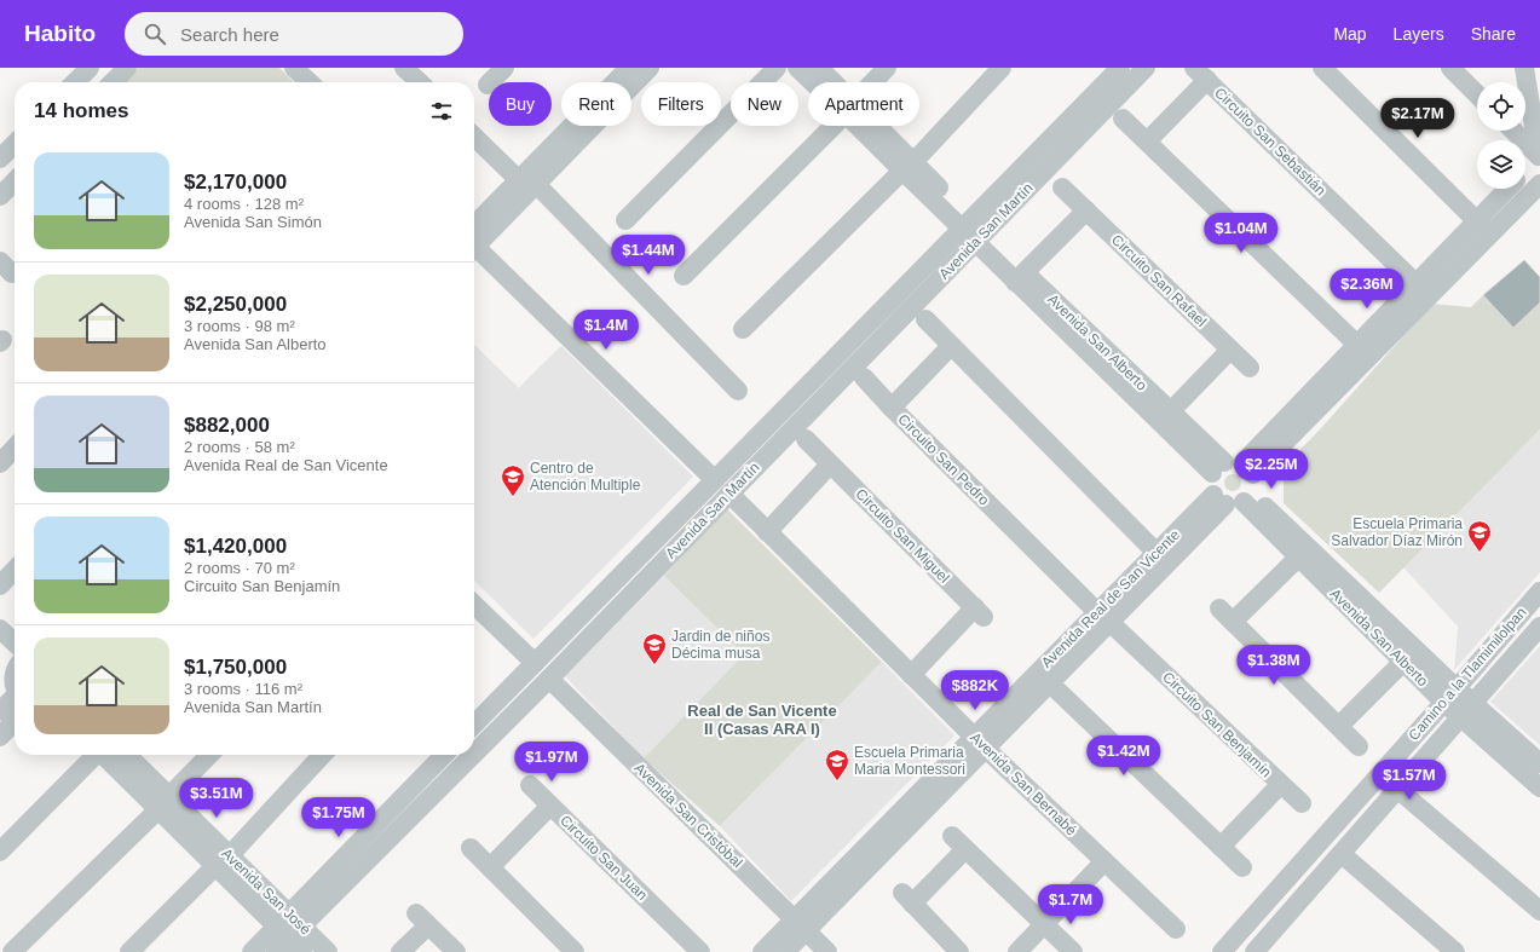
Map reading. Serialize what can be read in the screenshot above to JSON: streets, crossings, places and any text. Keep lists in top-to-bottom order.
{
  "streets": {
    "street": [
      "Circuito San Sebastián",
      "Avenida San Martín",
      "Circuito San Rafael",
      "Avenida San Alberto",
      "Circuito San Pedro",
      "Circuito San Miguel",
      "Avenida Real de San Vicente",
      "Camino a la Tlamimilolpan",
      "Circuito San Benjamín",
      "Avenida San Bernabé",
      "Avenida San Cristóbal",
      "Circuito San Juan",
      "Avenida San José"
    ]
  },
  "crossings": [
    ["Avenida San Martín", "Avenida San Alberto"],
    ["Avenida San Martín", "Avenida San Bernabé"],
    ["Avenida San Martín", "Avenida San Cristóbal"],
    ["Avenida San Martín", "Avenida San José"],
    ["Avenida San Alberto", "Avenida Real de San Vicente"],
    ["Avenida San Alberto", "Camino a la Tlamimilolpan"],
    ["Circuito San Pedro", "Avenida Real de San Vicente"],
    ["Circuito San Pedro", "Circuito San Benjamín"],
    ["Circuito San Miguel", "Avenida San Bernabé"],
    ["Avenida Real de San Vicente", "Circuito San Benjamín"],
    ["Avenida Real de San Vicente", "Avenida San Bernabé"],
    ["Avenida Real de San Vicente", "Avenida San Cristóbal"]
  ],
  "districts": ["Real de San Vicente II (Casas ARA I)"],
  "places": {
    "school or university": [
      "Centro de Atención Multiple",
      "Escuela Primaria Salvador Díaz Mirón",
      "Jardin de niños Décima musa",
      "Escuela Primaria Maria Montessori"
    ]
  },
  "page": {
    "header": "Habito",
    "search": "Search here",
    "nav": ["Map", "Layers", "Share"],
    "chip": [
      "Buy",
      "Rent",
      "Filters",
      "New",
      "Apartment"
    ],
    "heading": "14 homes",
    "price": [
      "$2.17M",
      "$1.04M",
      "$1.44M",
      "$2.36M",
      "$1.4M",
      "$2.25M",
      "$1.38M",
      "$882K",
      "$1.42M",
      "$1.97M",
      "$1.57M",
      "$3.51M",
      "$1.75M",
      "$1.7M"
    ],
    "list": [
      {
        "name": "$2,170,000",
        "note": "4 rooms · 128 m² · Avenida San Simón"
      },
      {
        "name": "$2,250,000",
        "note": "3 rooms · 98 m² · Avenida San Alberto"
      },
      {
        "name": "$882,000",
        "note": "2 rooms · 58 m² · Avenida Real de San Vicente"
      },
      {
        "name": "$1,420,000",
        "note": "2 rooms · 70 m² · Circuito San Benjamín"
      },
      {
        "name": "$1,750,000",
        "note": "3 rooms · 116 m² · Avenida San Martín"
      }
    ]
  }
}
